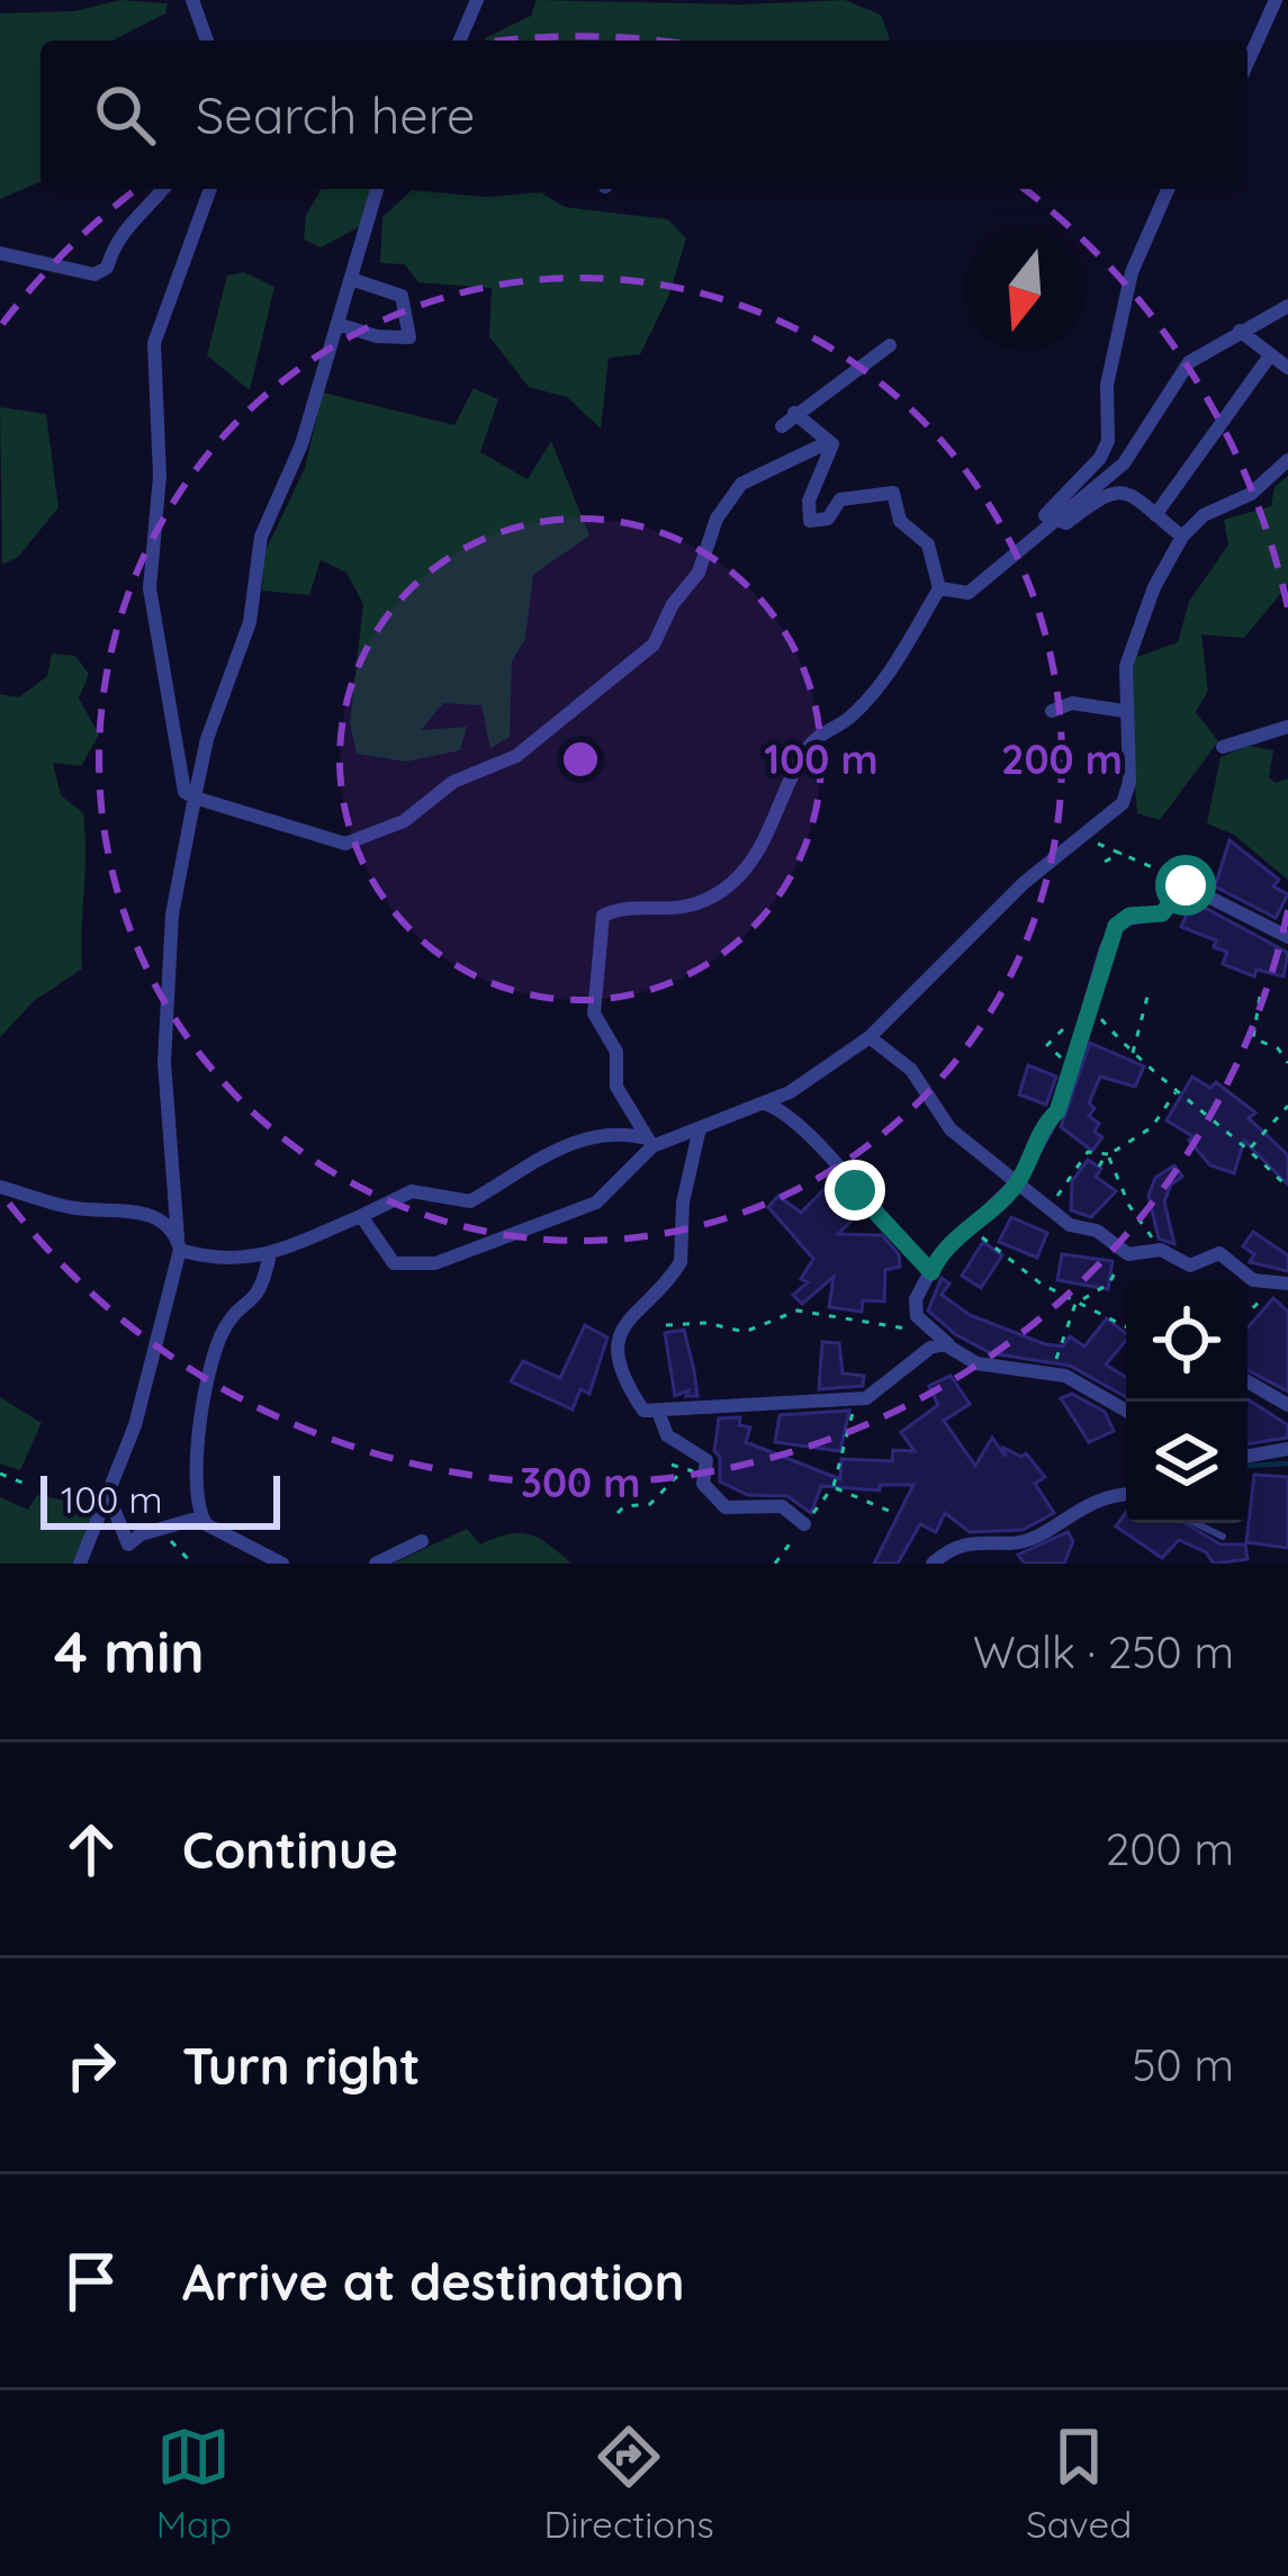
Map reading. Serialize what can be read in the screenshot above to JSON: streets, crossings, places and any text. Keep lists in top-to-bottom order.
{
  "scale_bar": "100 m",
  "north": "bottom",
  "page": {
    "search": "Search here",
    "scale": "100 m",
    "heading": ["4 min", "Walk · 250 m"],
    "list": [
      ["Continue", "200 m"],
      ["Turn right", "50 m"],
      "Arrive at destination"
    ],
    "nav": ["Map", "Directions", "Saved"]
  },
  "rings": ["100 m", "200 m", "300 m"]
}
